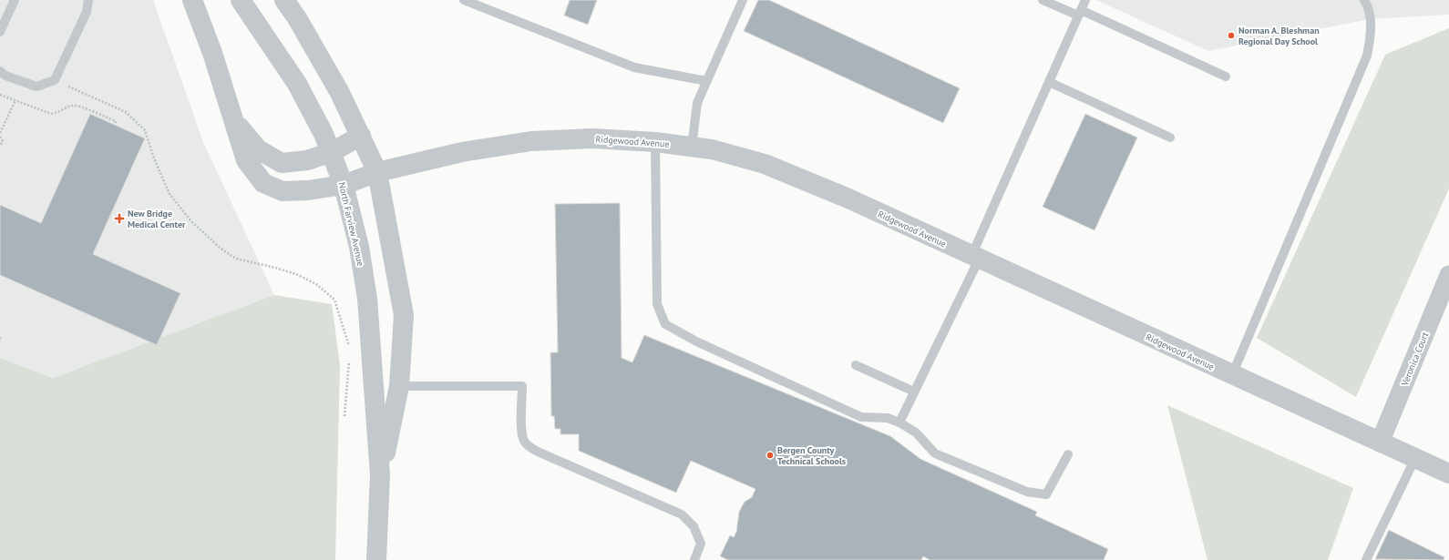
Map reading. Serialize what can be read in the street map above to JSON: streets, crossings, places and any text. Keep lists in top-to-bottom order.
{
  "streets": {
    "street": ["Ridgewood Avenue", "North Farview Avenue", "Veronica Court"]
  },
  "crossings": [
    ["Ridgewood Avenue", "North Farview Avenue"],
    ["Ridgewood Avenue", "Veronica Court"]
  ],
  "places": {
    "other": ["Norman A. Bleshman Regional Day School", "Bergen County Technical Schools"],
    "health": ["New Bridge Medical Center"]
  }
}
